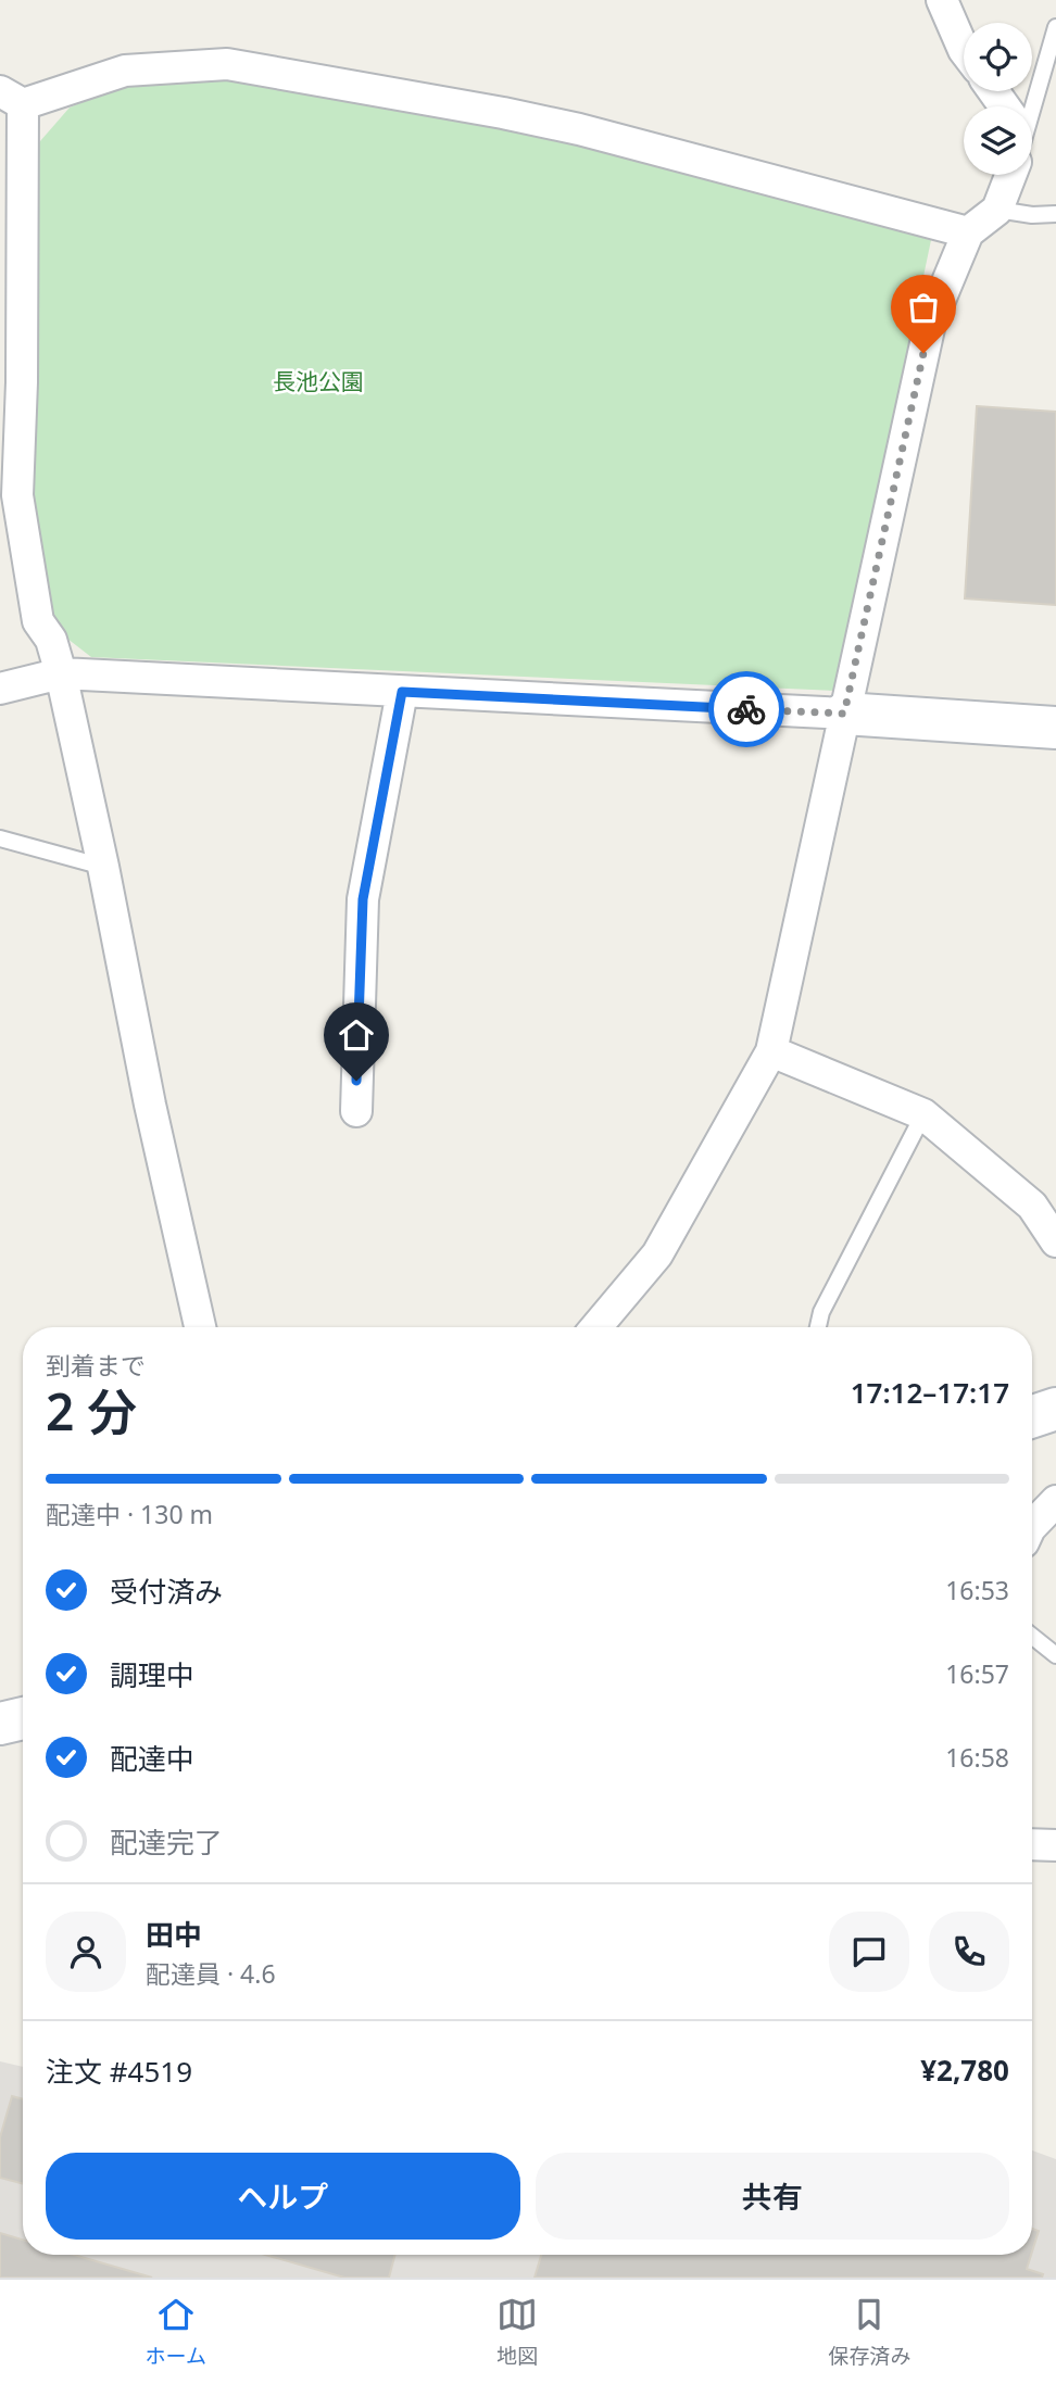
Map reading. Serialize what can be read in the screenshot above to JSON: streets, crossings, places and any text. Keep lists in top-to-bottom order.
{
  "parks": ["長池公園"],
  "page": {
    "heading": ["2 分", "到着まで", "17:12–17:17"],
    "panel": [
      "田中",
      "配達員 · 4.6",
      "注文 #4519",
      "¥2,780"
    ],
    "bar": "配達中 · 130 m",
    "list": [
      ["受付済み", "16:53"],
      ["調理中", "16:57"],
      ["配達中", "16:58"],
      "配達完了"
    ],
    "buttons": ["ヘルプ", "共有"],
    "tabs": ["ホーム", "地図", "保存済み"]
  }
}
